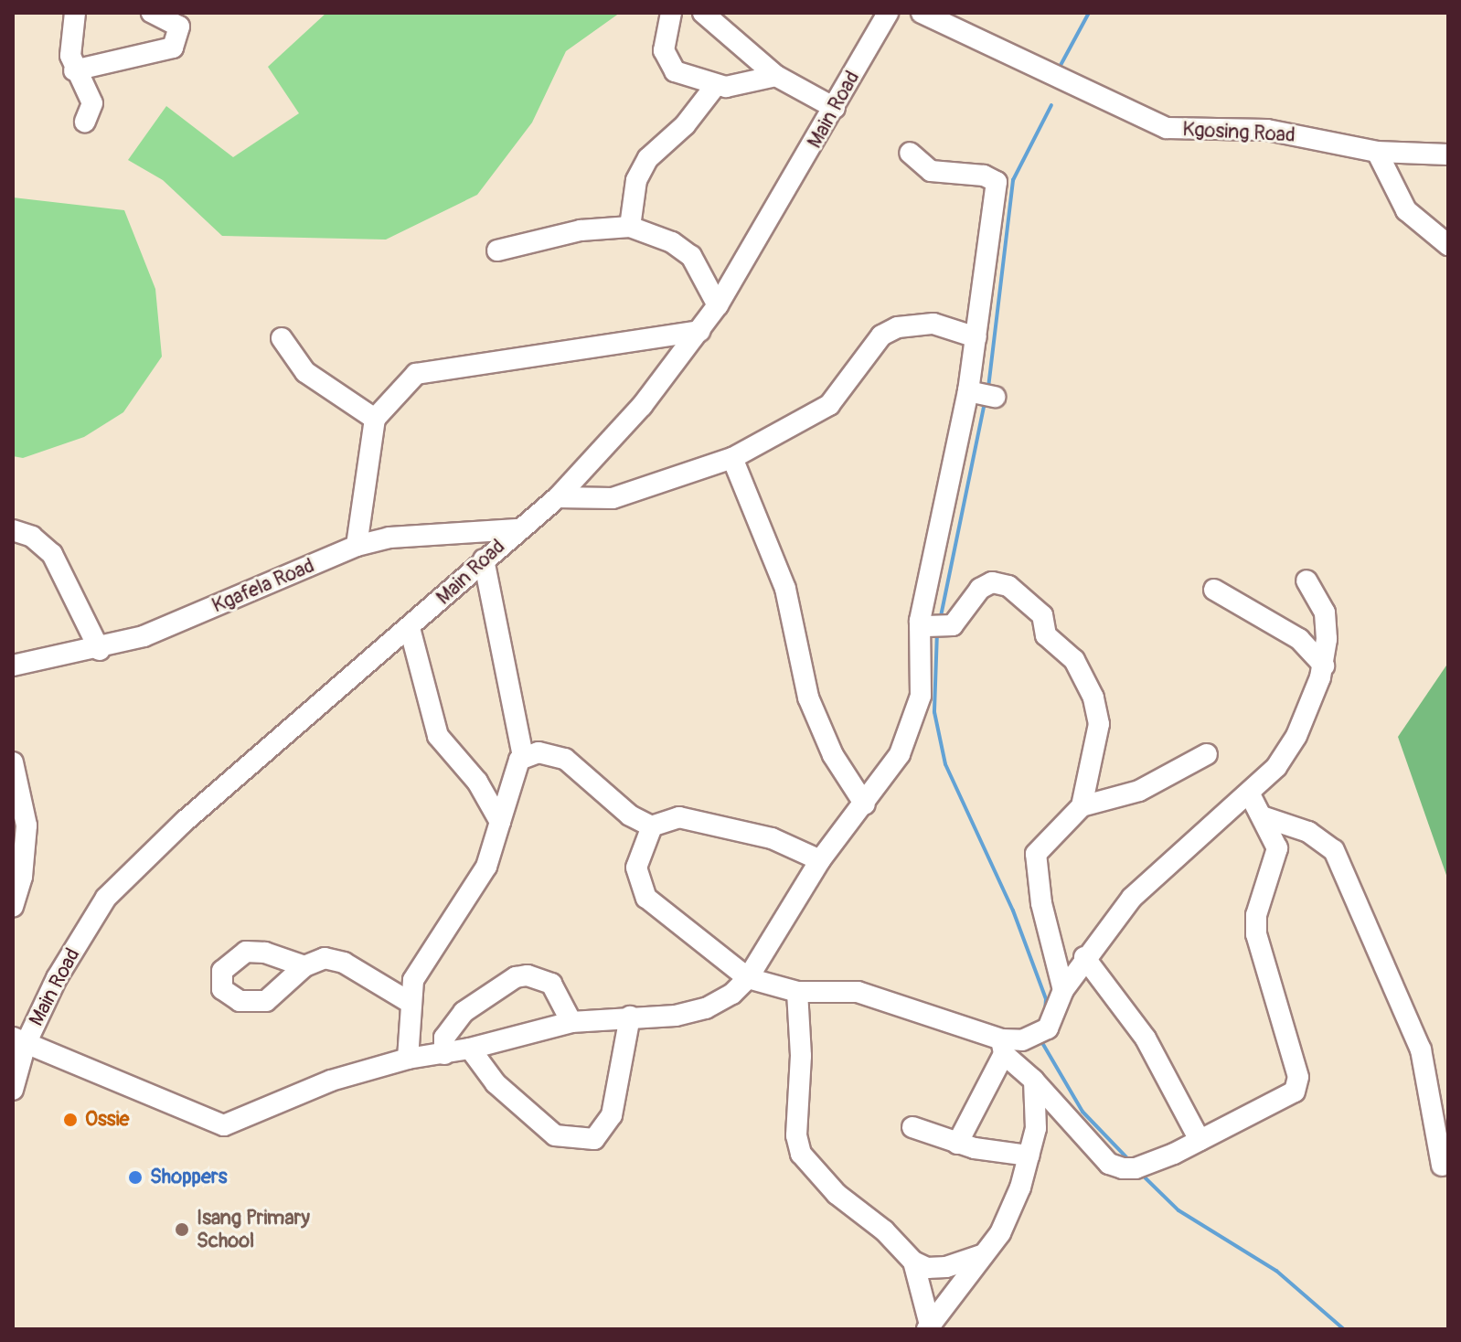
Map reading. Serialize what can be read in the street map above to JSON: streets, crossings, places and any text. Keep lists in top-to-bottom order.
{
  "streets": {
    "street": ["Main Road", "Kgosing Road", "Kgafela Road"]
  },
  "crossings": [
    ["Main Road", "Kgafela Road"]
  ],
  "places": ["Ossie", "Shoppers", "Isang Primary School"]
}
